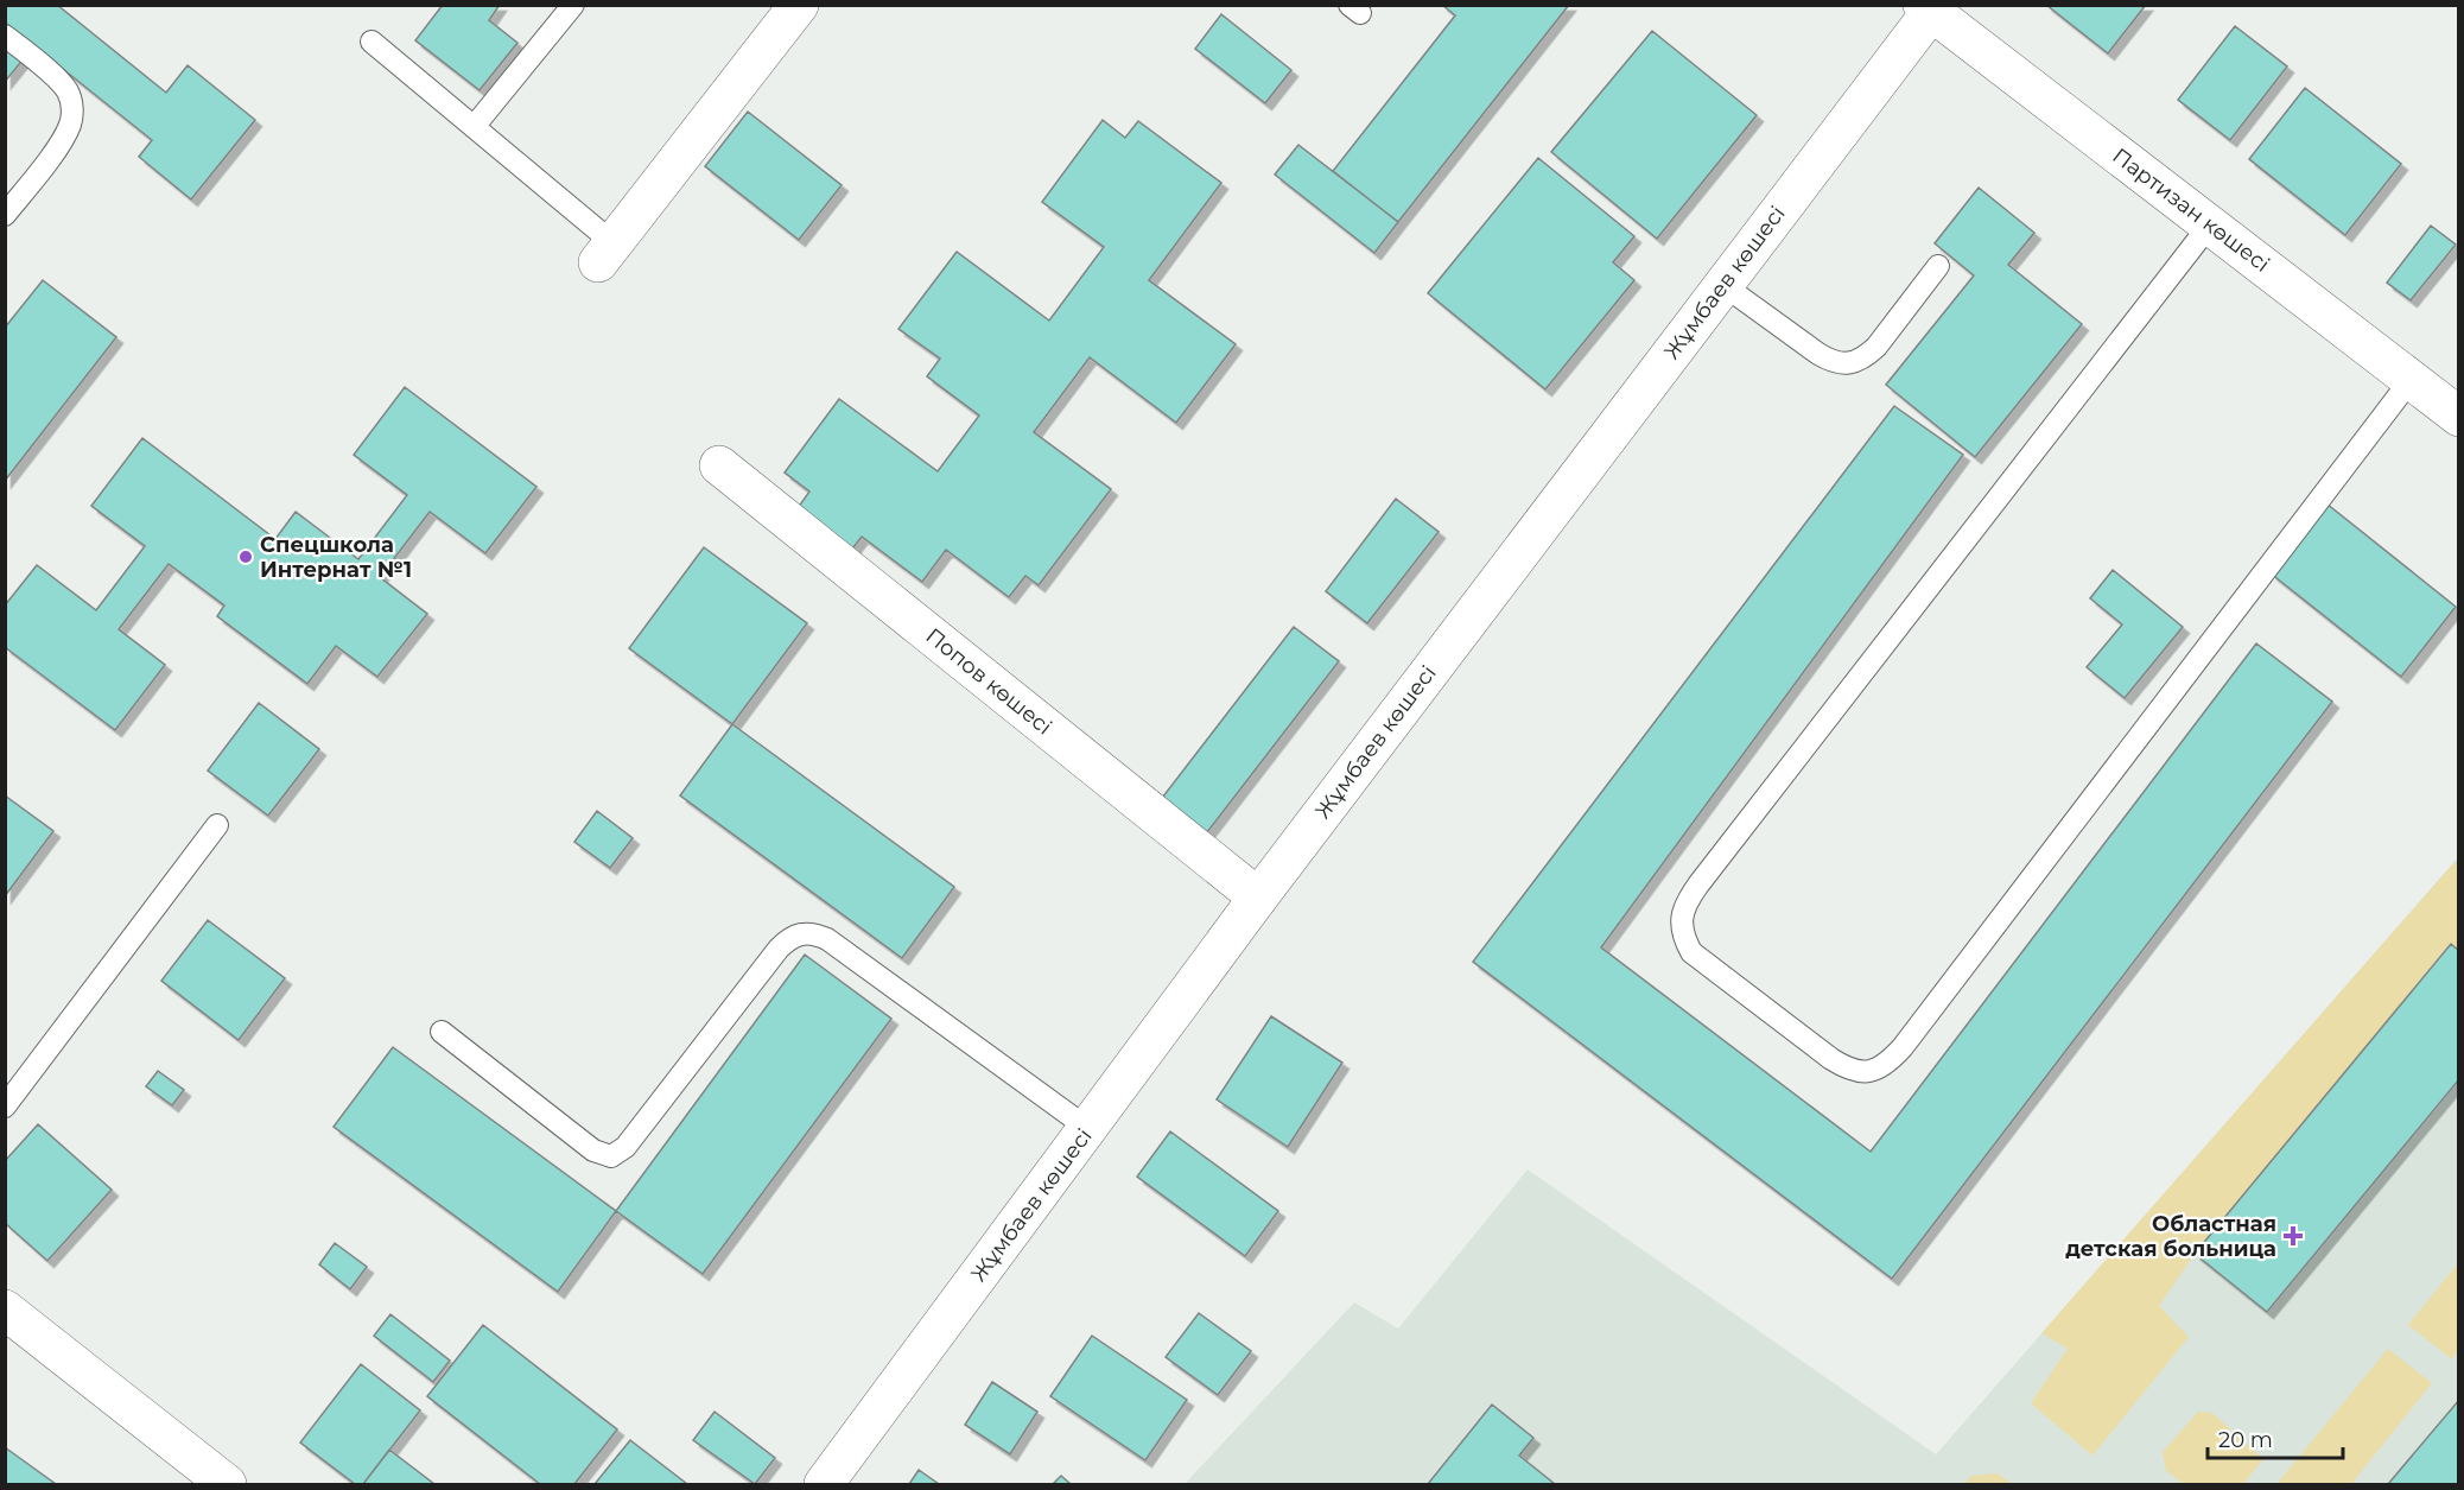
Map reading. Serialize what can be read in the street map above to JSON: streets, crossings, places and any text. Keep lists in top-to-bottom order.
{
  "streets": {
    "street": ["Партизан көшесі", "Жұмбаев көшесі", "Попов көшесі"]
  },
  "crossings": [
    ["Партизан көшесі", "Жұмбаев көшесі"],
    ["Жұмбаев көшесі", "Попов көшесі"]
  ],
  "places": {
    "other": ["Спецшкола Интернат №1"],
    "health": ["Областная детская больница"]
  },
  "scale_bar": "20 m"
}
